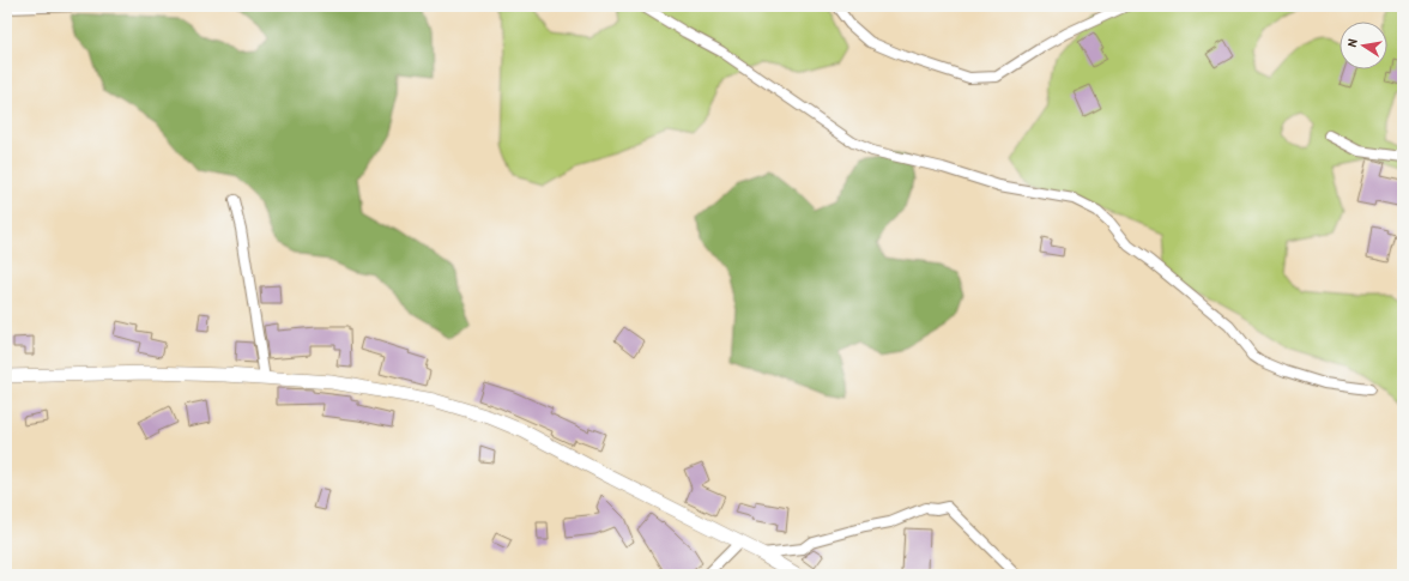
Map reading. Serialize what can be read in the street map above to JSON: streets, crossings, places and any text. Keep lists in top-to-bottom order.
{
  "north": "left"
}
